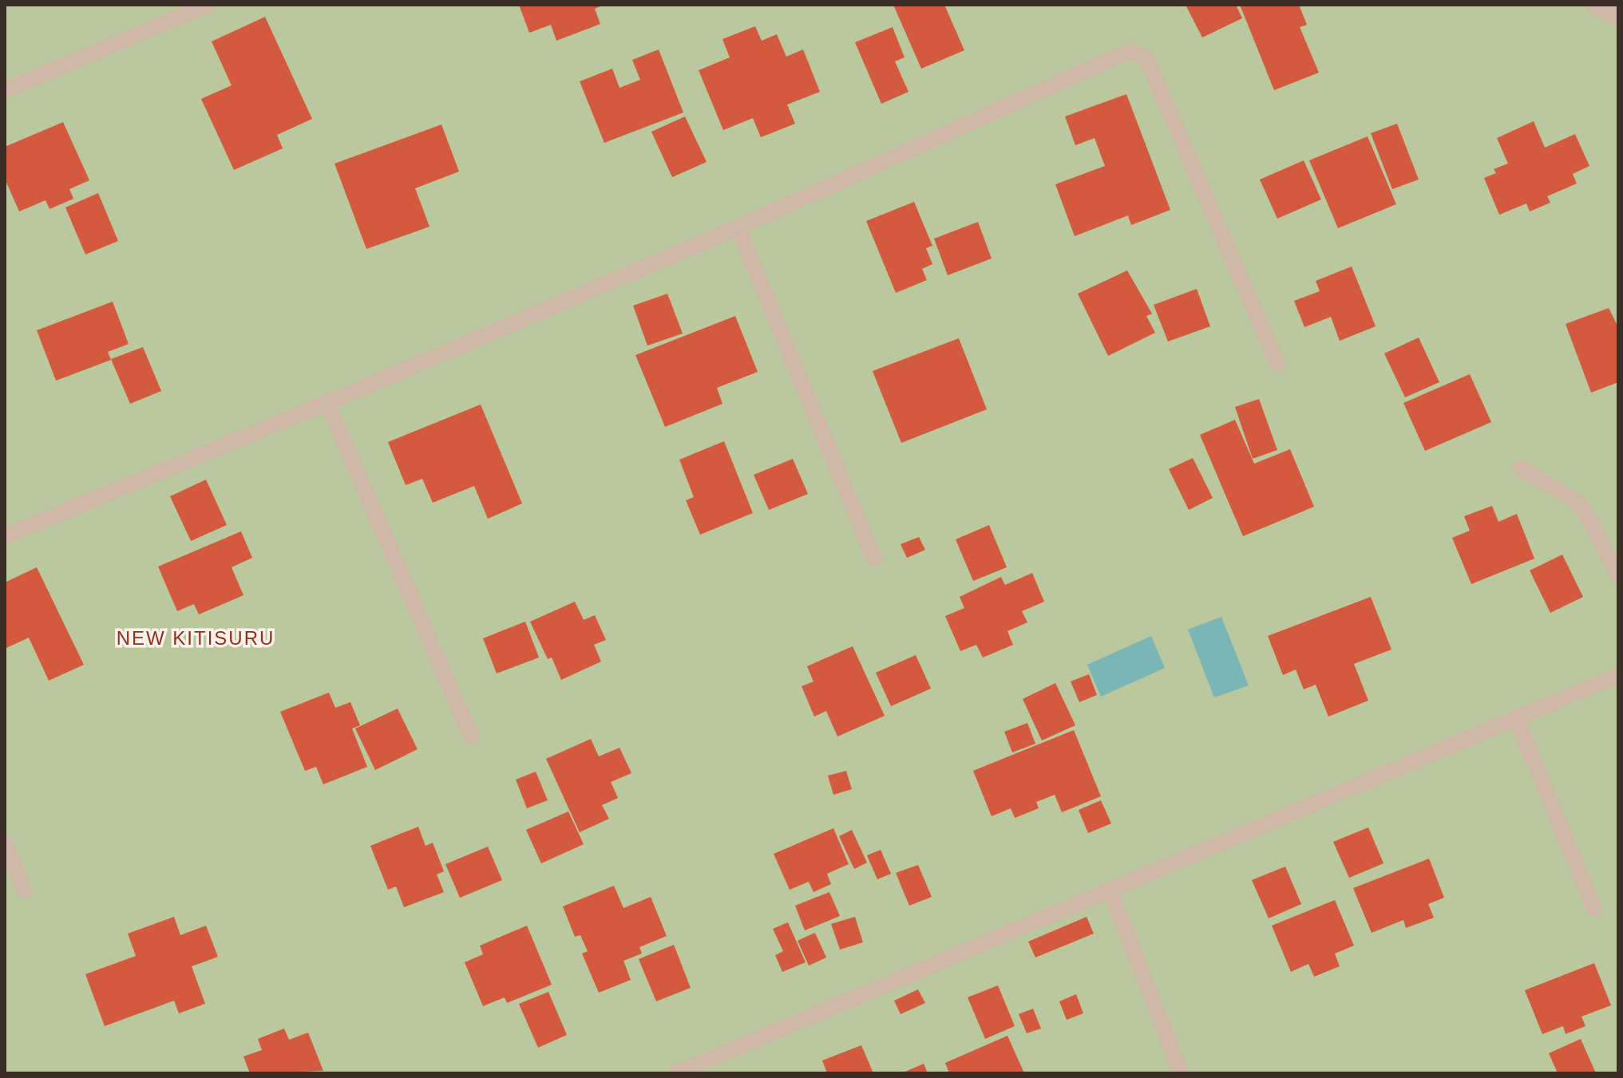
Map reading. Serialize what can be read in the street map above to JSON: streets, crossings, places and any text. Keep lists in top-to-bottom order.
{
  "districts": ["NEW KITISURU"]
}
